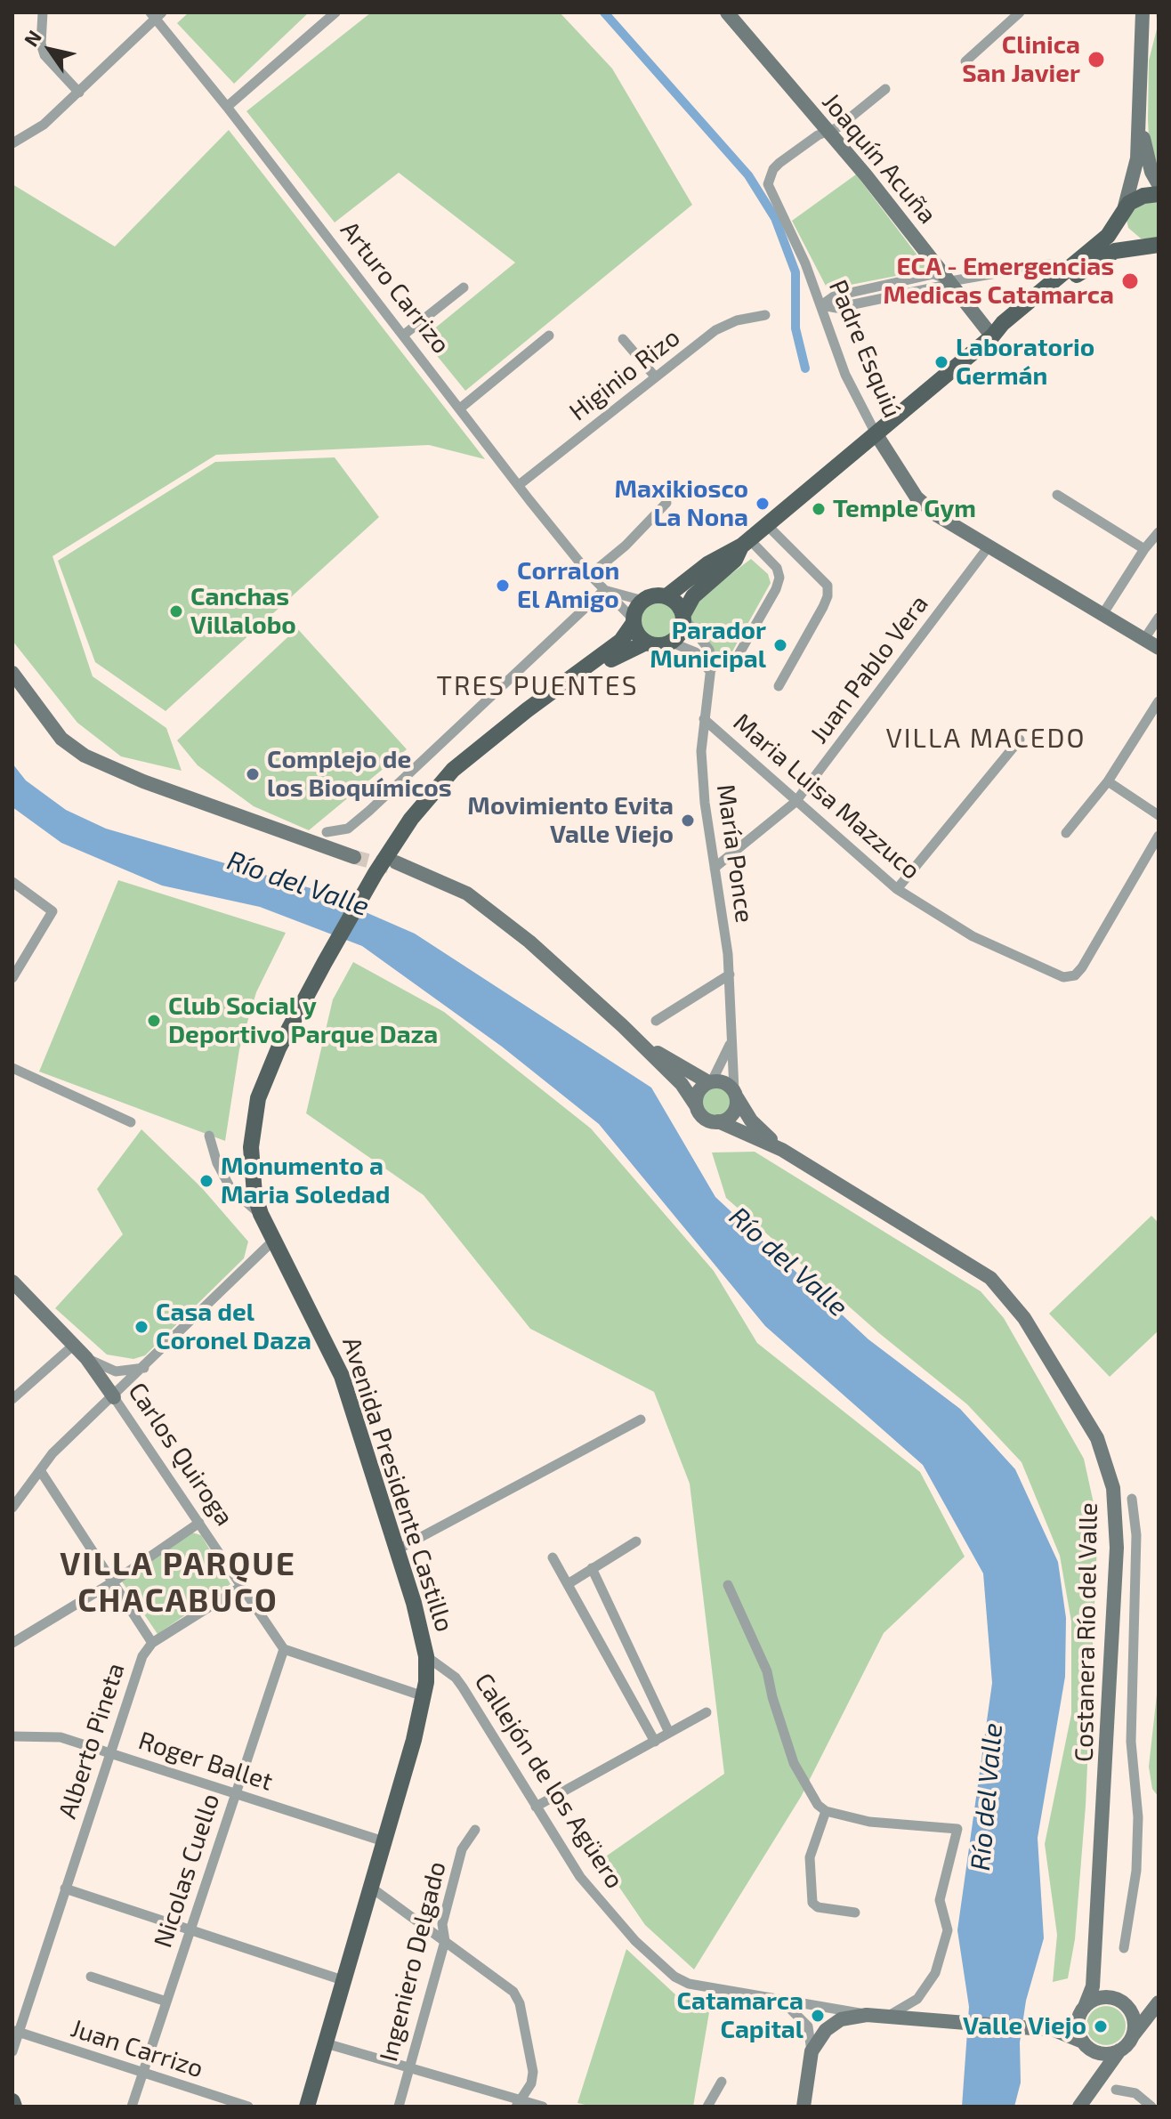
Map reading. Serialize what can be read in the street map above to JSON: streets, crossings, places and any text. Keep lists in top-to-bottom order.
{
  "streets": {
    "main road": [
      "Joaquín Acuña",
      "Padre Esquiú",
      "Carlos Quiroga",
      "Avenida Presidente Castillo",
      "Costanera Río del Valle"
    ],
    "street": [
      "Arturo Carrizo",
      "Higinio Rizo",
      "Juan Pablo Vera",
      "Maria Luisa Mazzuco",
      "María Ponce",
      "Alberto Pineta",
      "Roger Ballet",
      "Callejón de los Agüero",
      "Nicolas Cuello",
      "Ingeniero Delgado",
      "Juan Carrizo"
    ]
  },
  "crossings": [
    ["Joaquín Acuña", "Padre Esquiú"],
    ["Arturo Carrizo", "Higinio Rizo"],
    ["Arturo Carrizo", "María Ponce"],
    ["Arturo Carrizo", "Avenida Presidente Castillo"],
    ["Padre Esquiú", "Juan Pablo Vera"],
    ["Juan Pablo Vera", "Maria Luisa Mazzuco"],
    ["Juan Pablo Vera", "María Ponce"],
    ["Maria Luisa Mazzuco", "María Ponce"],
    ["María Ponce", "Avenida Presidente Castillo"],
    ["María Ponce", "Costanera Río del Valle"],
    ["Carlos Quiroga", "Nicolas Cuello"],
    ["Avenida Presidente Castillo", "Roger Ballet"],
    ["Avenida Presidente Castillo", "Callejón de los Agüero"],
    ["Alberto Pineta", "Roger Ballet"],
    ["Alberto Pineta", "Juan Carrizo"],
    ["Roger Ballet", "Nicolas Cuello"],
    ["Nicolas Cuello", "Juan Carrizo"]
  ],
  "districts": ["TRES PUENTES", "VILLA MACEDO", "VILLA PARQUE CHACABUCO"],
  "water": ["Río del Valle"],
  "places": [
    "Clinica San Javier",
    "ECA - Emergencias Medicas Catamarca",
    "Laboratorio Germán",
    "Maxikiosco La Nona",
    "Temple Gym",
    "Corralon El Amigo",
    "Canchas Villalobo",
    "Parador Municipal",
    "Complejo de los Bioquímicos",
    "Movimiento Evita Valle Viejo",
    "Club Social y Deportivo Parque Daza",
    "Monumento a Maria Soledad",
    "Casa del Coronel Daza",
    "Catamarca Capital",
    "Valle Viejo"
  ],
  "north": "top left"
}
